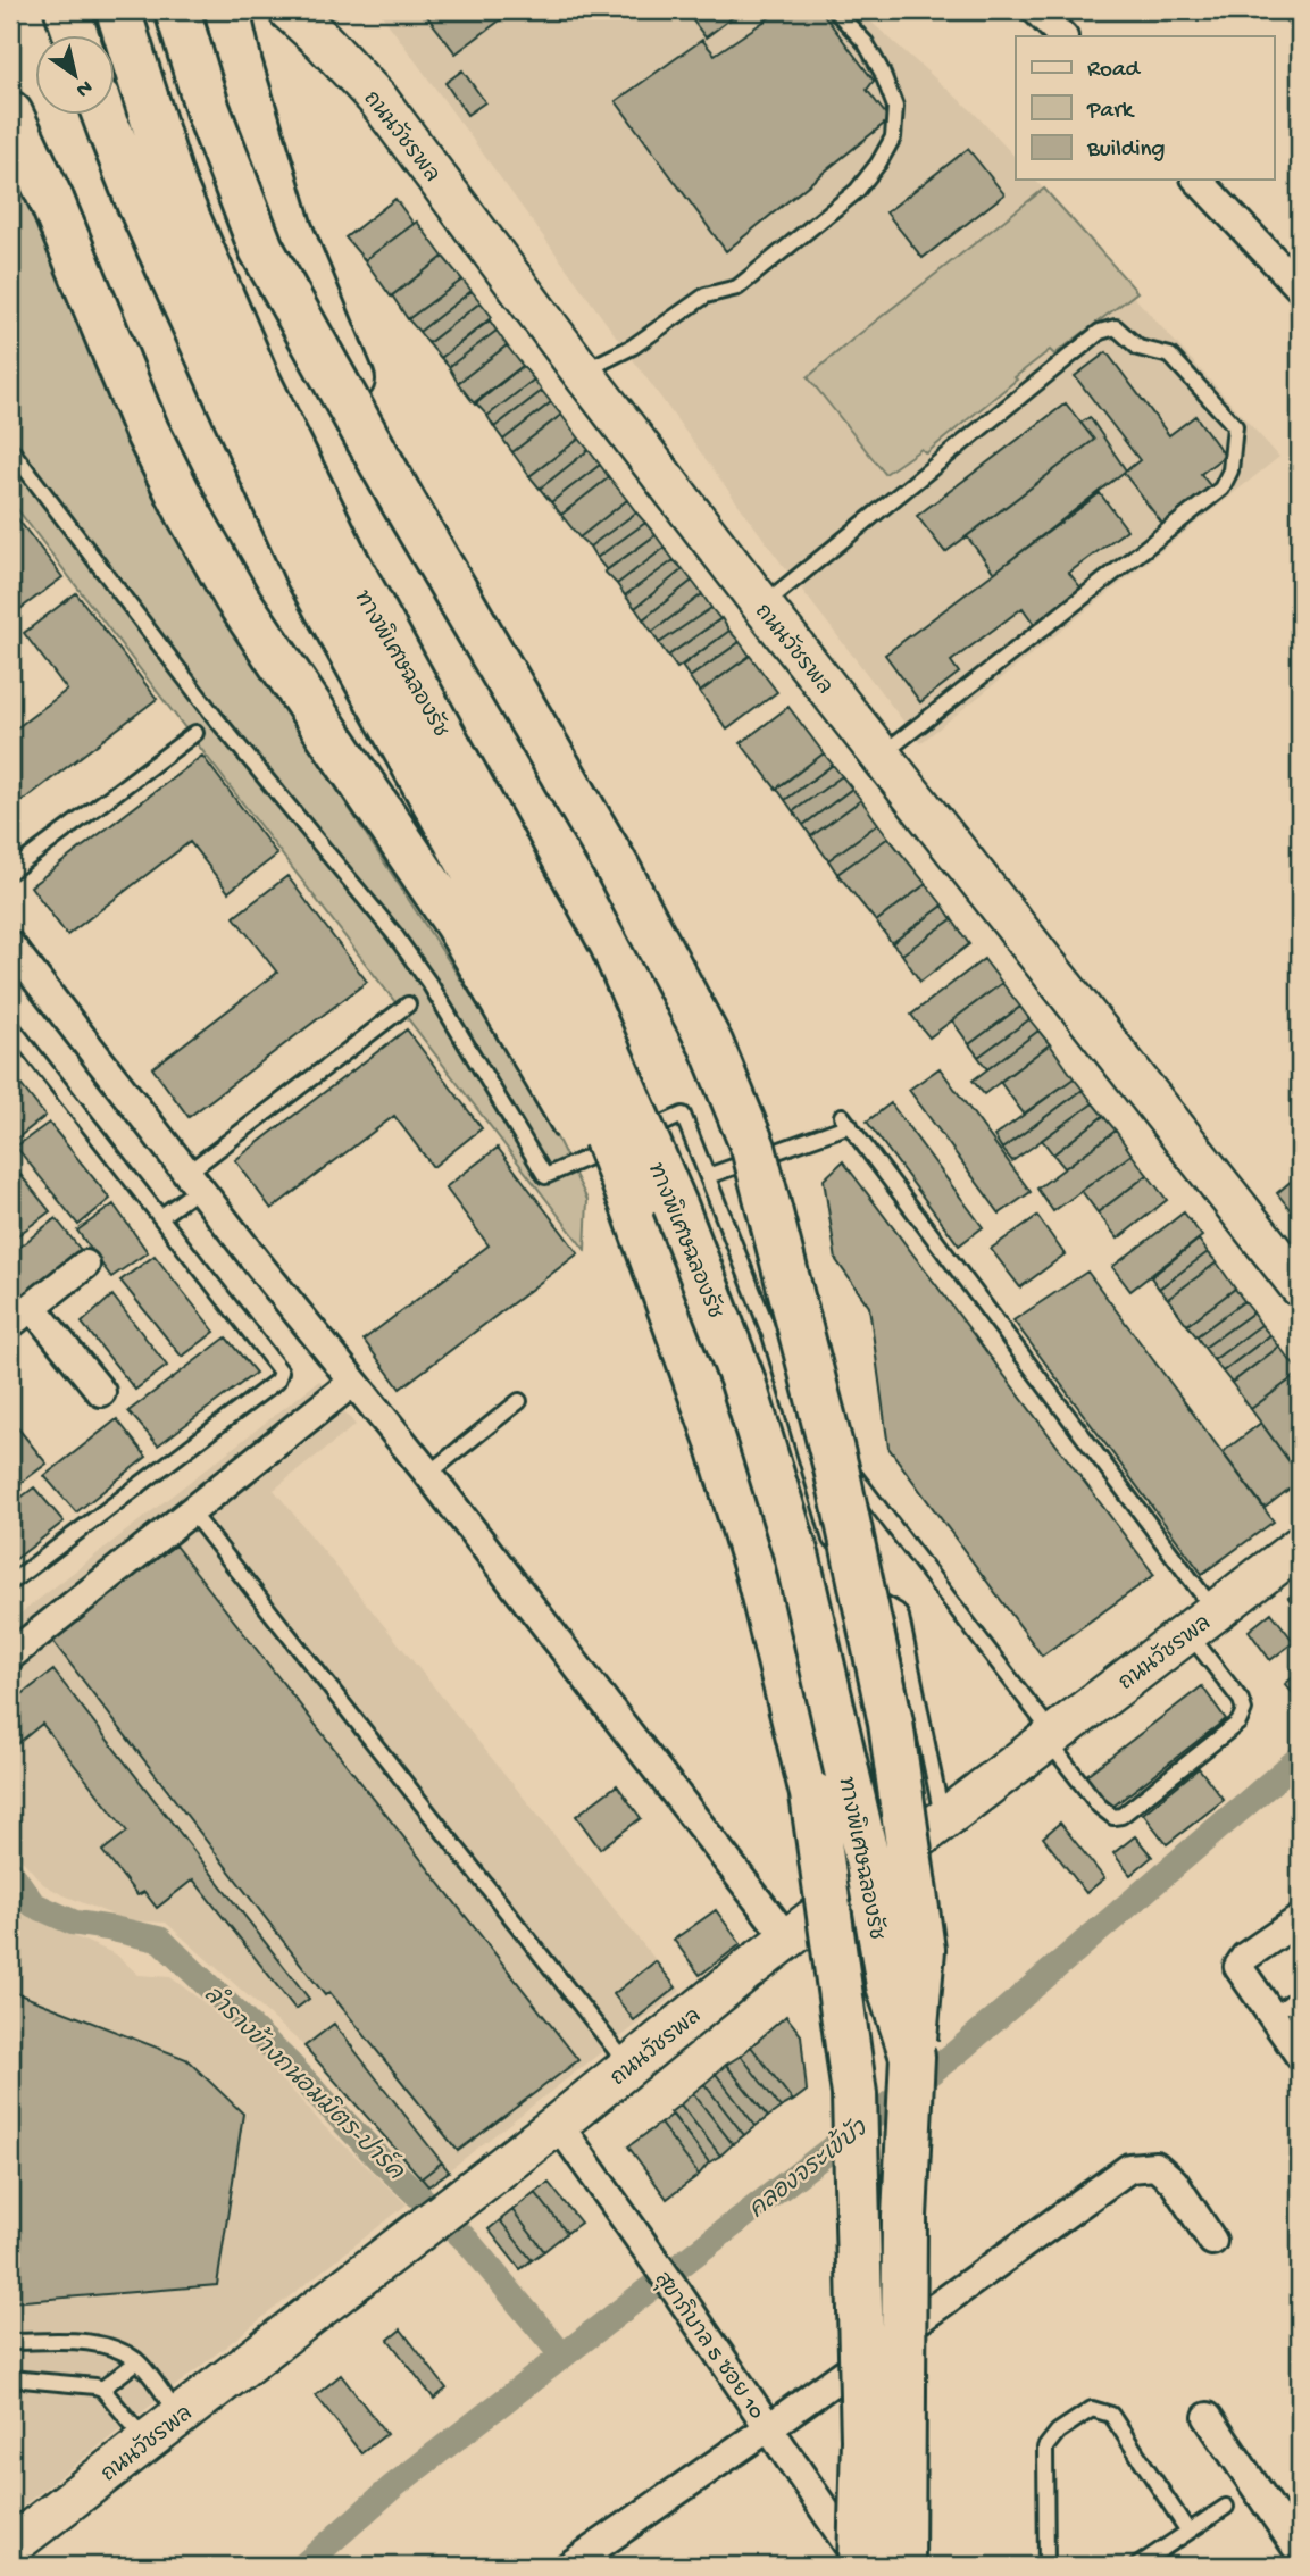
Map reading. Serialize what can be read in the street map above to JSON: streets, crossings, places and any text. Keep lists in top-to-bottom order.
{
  "streets": {
    "highway": ["ทางพิเศษฉลองรัช"],
    "main road": ["ถนนวัชรพล"],
    "street": ["สุขาภิบาล 5 ซอย 10"]
  },
  "crossings": [
    ["ถนนวัชรพล", "สุขาภิบาล 5 ซอย 10"],
    ["ทางพิเศษฉลองรัช", "สุขาภิบาล 5 ซอย 10"]
  ],
  "water": ["ลำรางข้างถนอมมิตร-ปาร์ค", "คลองจระเข้บัว"],
  "legend": ["Road", "Park", "Building"],
  "north": "bottom right"
}
